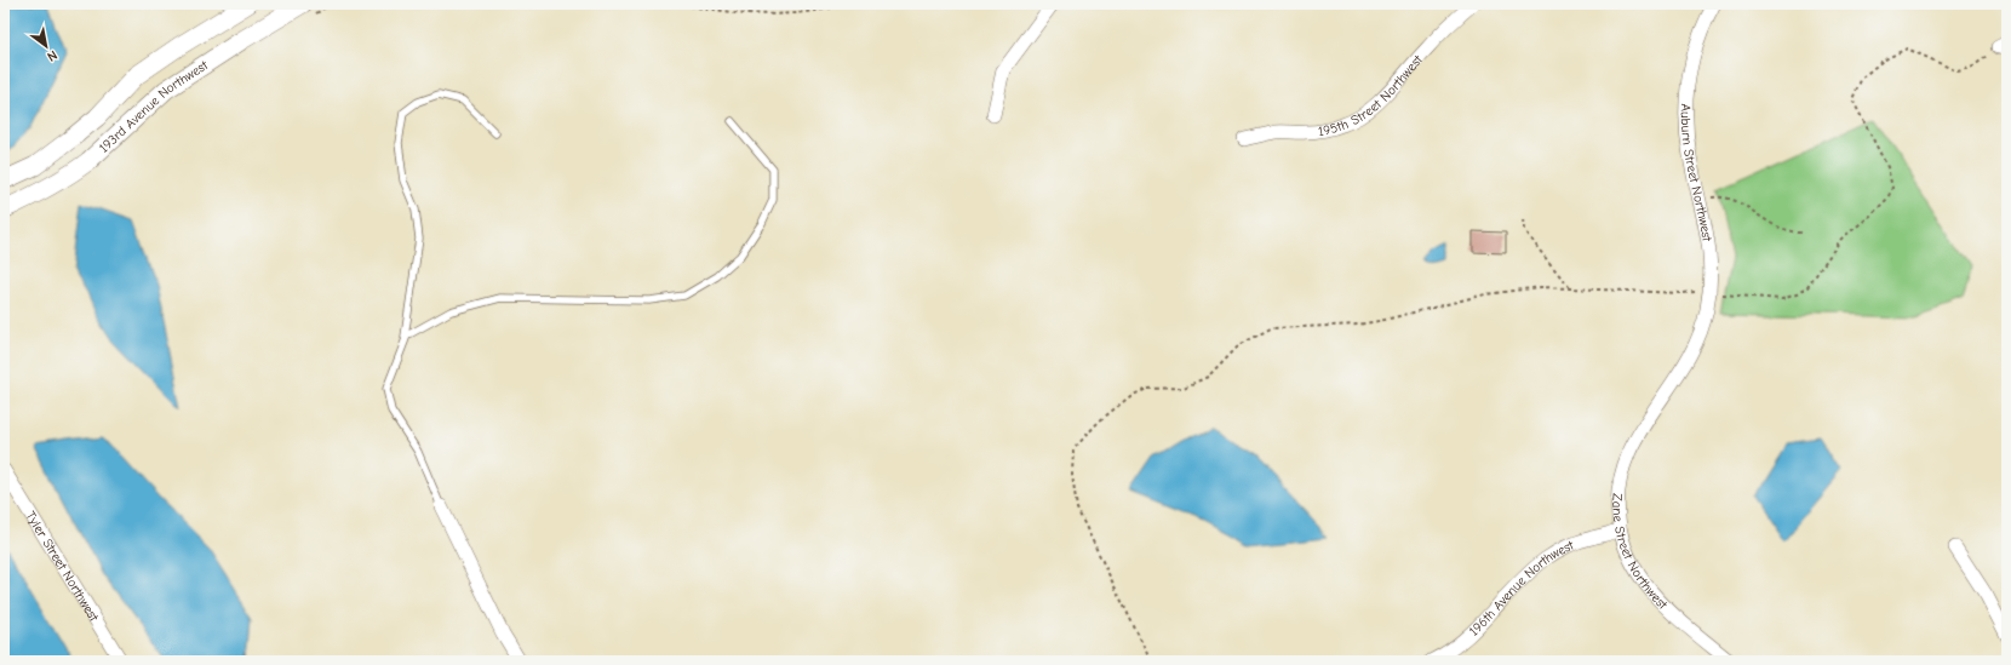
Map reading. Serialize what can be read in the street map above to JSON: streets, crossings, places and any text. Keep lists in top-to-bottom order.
{
  "streets": {
    "street": [
      "195th Street Northwest",
      "193rd Avenue Northwest",
      "Auburn Street Northwest",
      "Zane Street Northwest",
      "Tyler Street Northwest",
      "196th Avenue Northwest"
    ]
  },
  "crossings": [
    ["Auburn Street Northwest", "Zane Street Northwest"],
    ["Zane Street Northwest", "196th Avenue Northwest"]
  ],
  "north": "bottom right"
}
